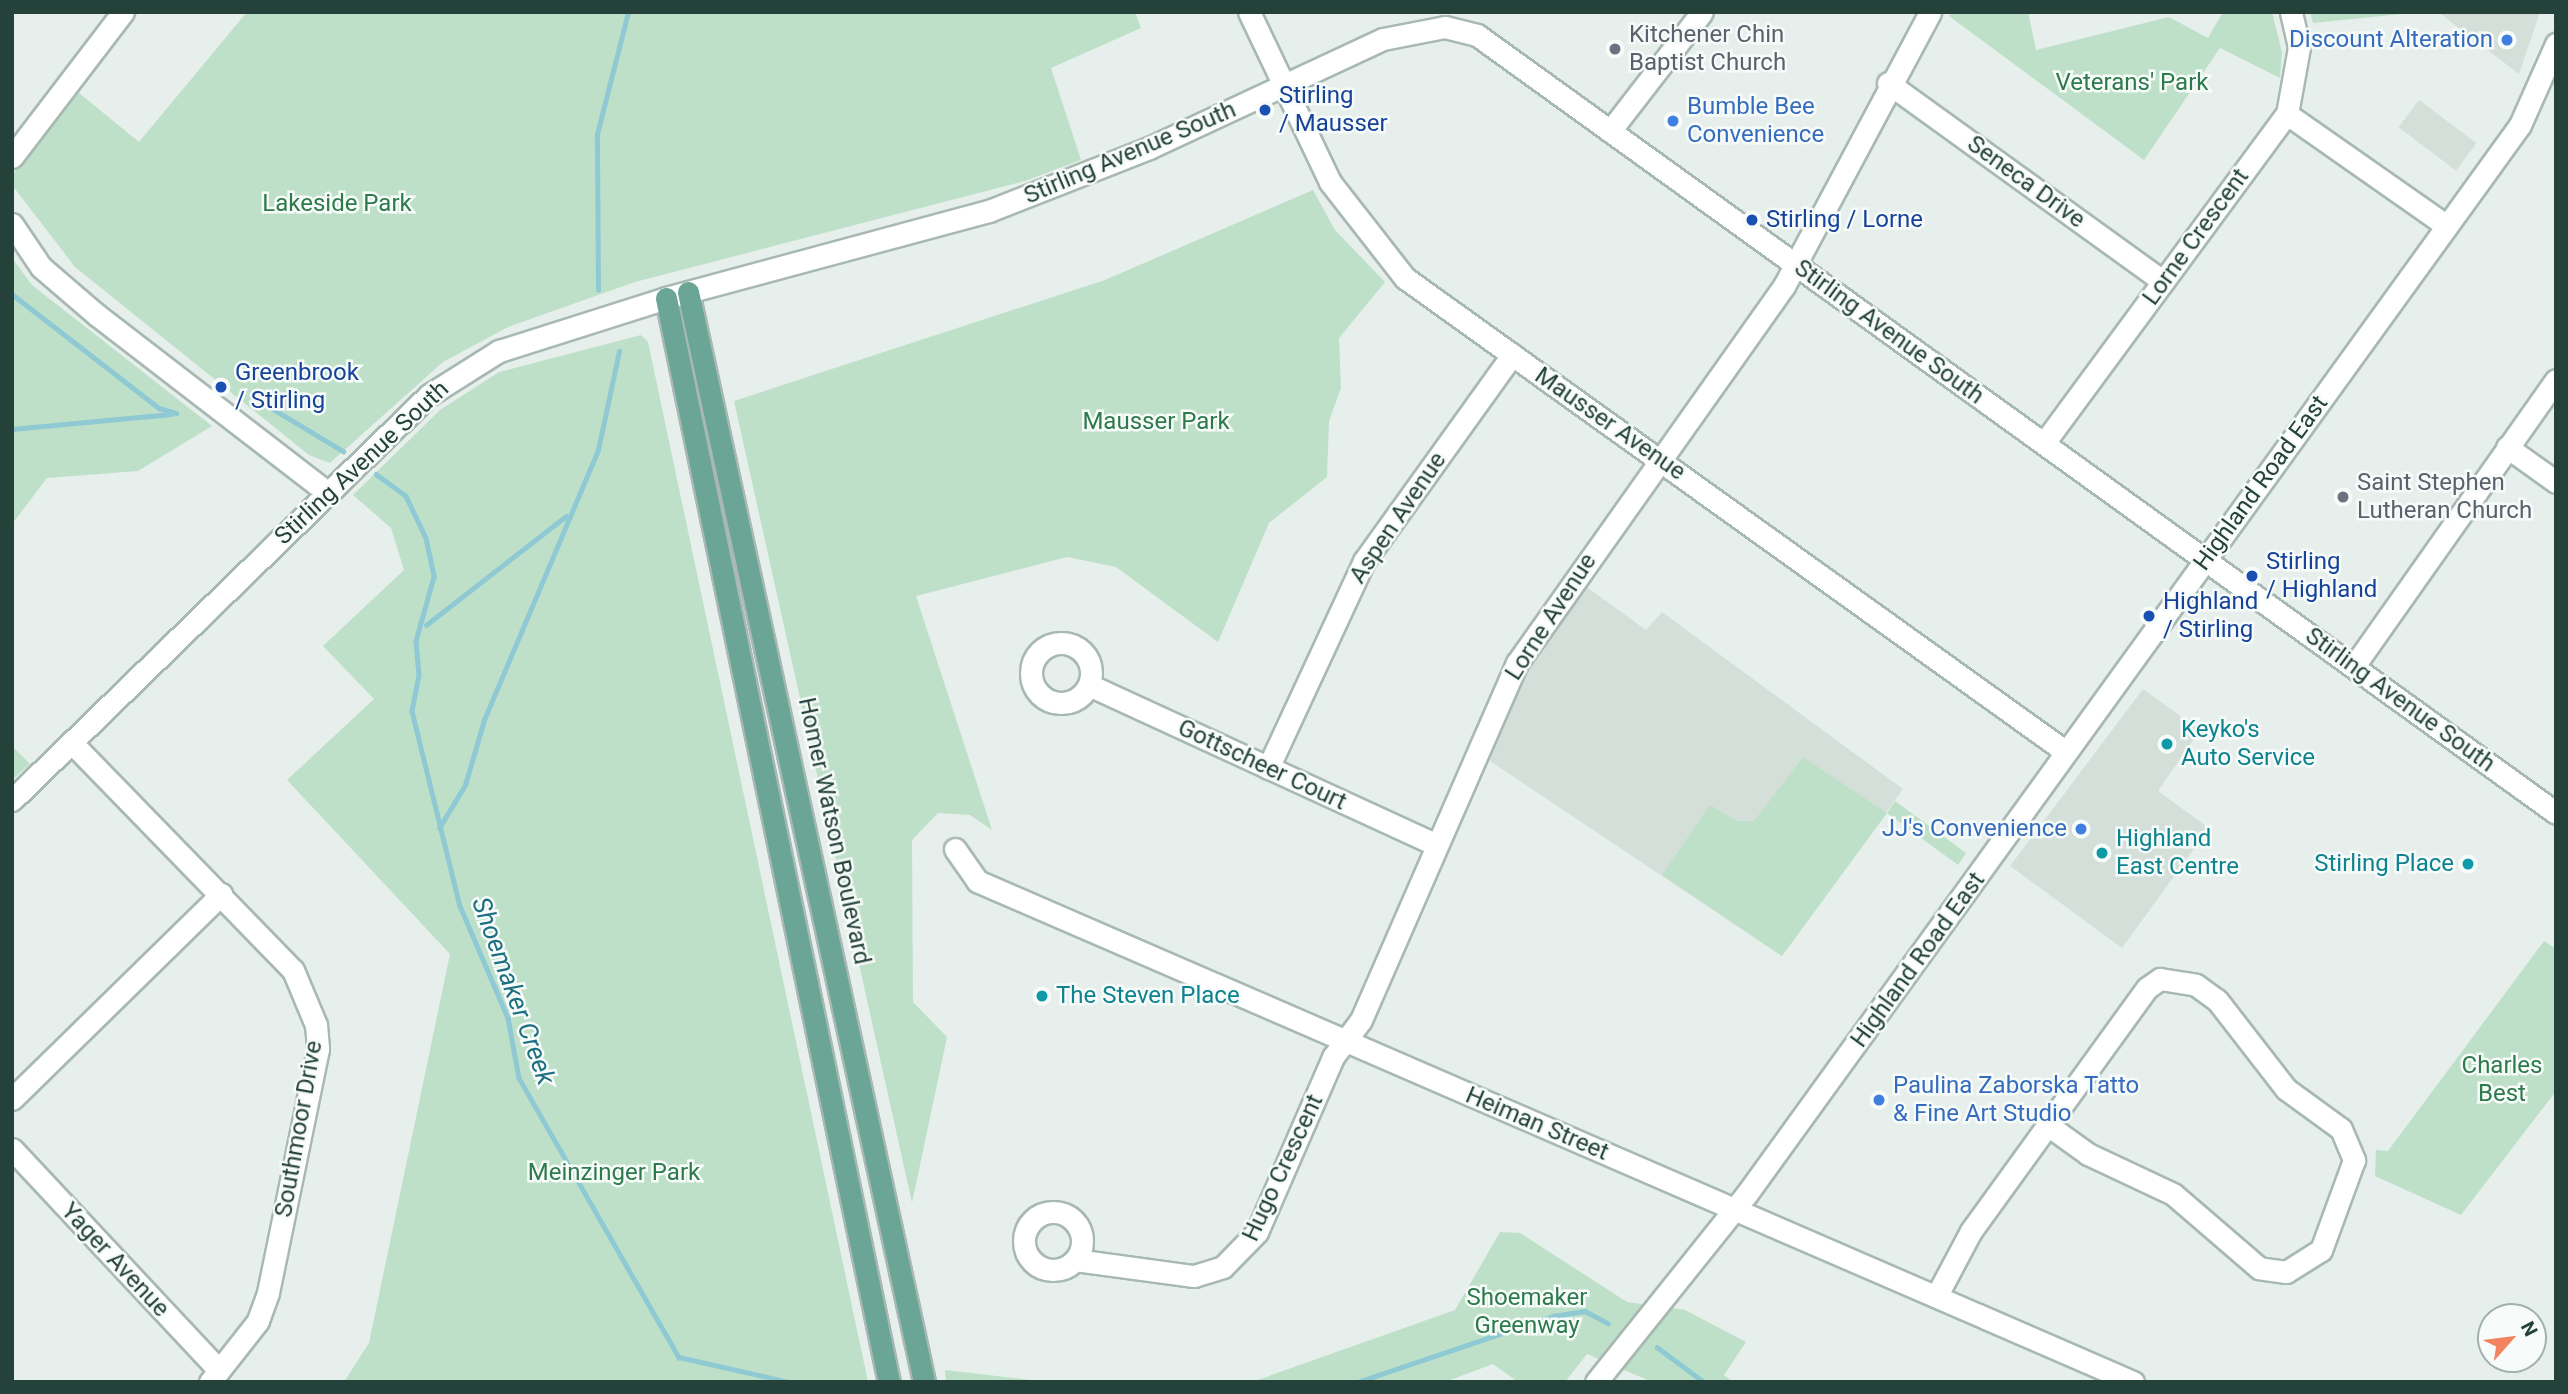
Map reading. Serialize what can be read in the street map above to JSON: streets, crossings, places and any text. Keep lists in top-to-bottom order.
{
  "streets": {
    "main road": ["Homer Watson Boulevard"],
    "street": [
      "Stirling Avenue South",
      "Seneca Drive",
      "Lorne Crescent",
      "Mausser Avenue",
      "Highland Road East",
      "Aspen Avenue",
      "Lorne Avenue",
      "Gottscheer Court",
      "Heiman Street",
      "Southmoor Drive",
      "Hugo Crescent",
      "Yager Avenue"
    ]
  },
  "crossings": [
    ["Stirling Avenue South", "Lorne Crescent"],
    ["Stirling Avenue South", "Mausser Avenue"],
    ["Stirling Avenue South", "Highland Road East"],
    ["Stirling Avenue South", "Lorne Avenue"],
    ["Stirling Avenue South", "Homer Watson Boulevard"],
    ["Stirling Avenue South", "Southmoor Drive"],
    ["Seneca Drive", "Lorne Crescent"],
    ["Mausser Avenue", "Highland Road East"],
    ["Mausser Avenue", "Aspen Avenue"],
    ["Mausser Avenue", "Lorne Avenue"],
    ["Highland Road East", "Heiman Street"],
    ["Aspen Avenue", "Gottscheer Court"],
    ["Lorne Avenue", "Gottscheer Court"],
    ["Lorne Avenue", "Heiman Street"],
    ["Lorne Avenue", "Hugo Crescent"],
    ["Heiman Street", "Hugo Crescent"],
    ["Southmoor Drive", "Yager Avenue"]
  ],
  "water": ["Shoemaker Creek"],
  "parks": [
    "Veterans' Park",
    "Lakeside Park",
    "Mausser Park",
    "Charles Best",
    "Meinzinger Park",
    "Shoemaker Greenway"
  ],
  "places": [
    "Discount Alteration",
    "Kitchener Chin Baptist Church",
    "Stirling / Mausser",
    "Bumble Bee Convenience",
    "Stirling / Lorne",
    "Greenbrook / Stirling",
    "Saint Stephen Lutheran Church",
    "Stirling / Highland",
    "Highland / Stirling",
    "Keyko's Auto Service",
    "JJ's Convenience",
    "Highland East Centre",
    "Stirling Place",
    "The Steven Place",
    "Paulina Zaborska Tatto & Fine Art Studio"
  ],
  "north": "top right"
}
